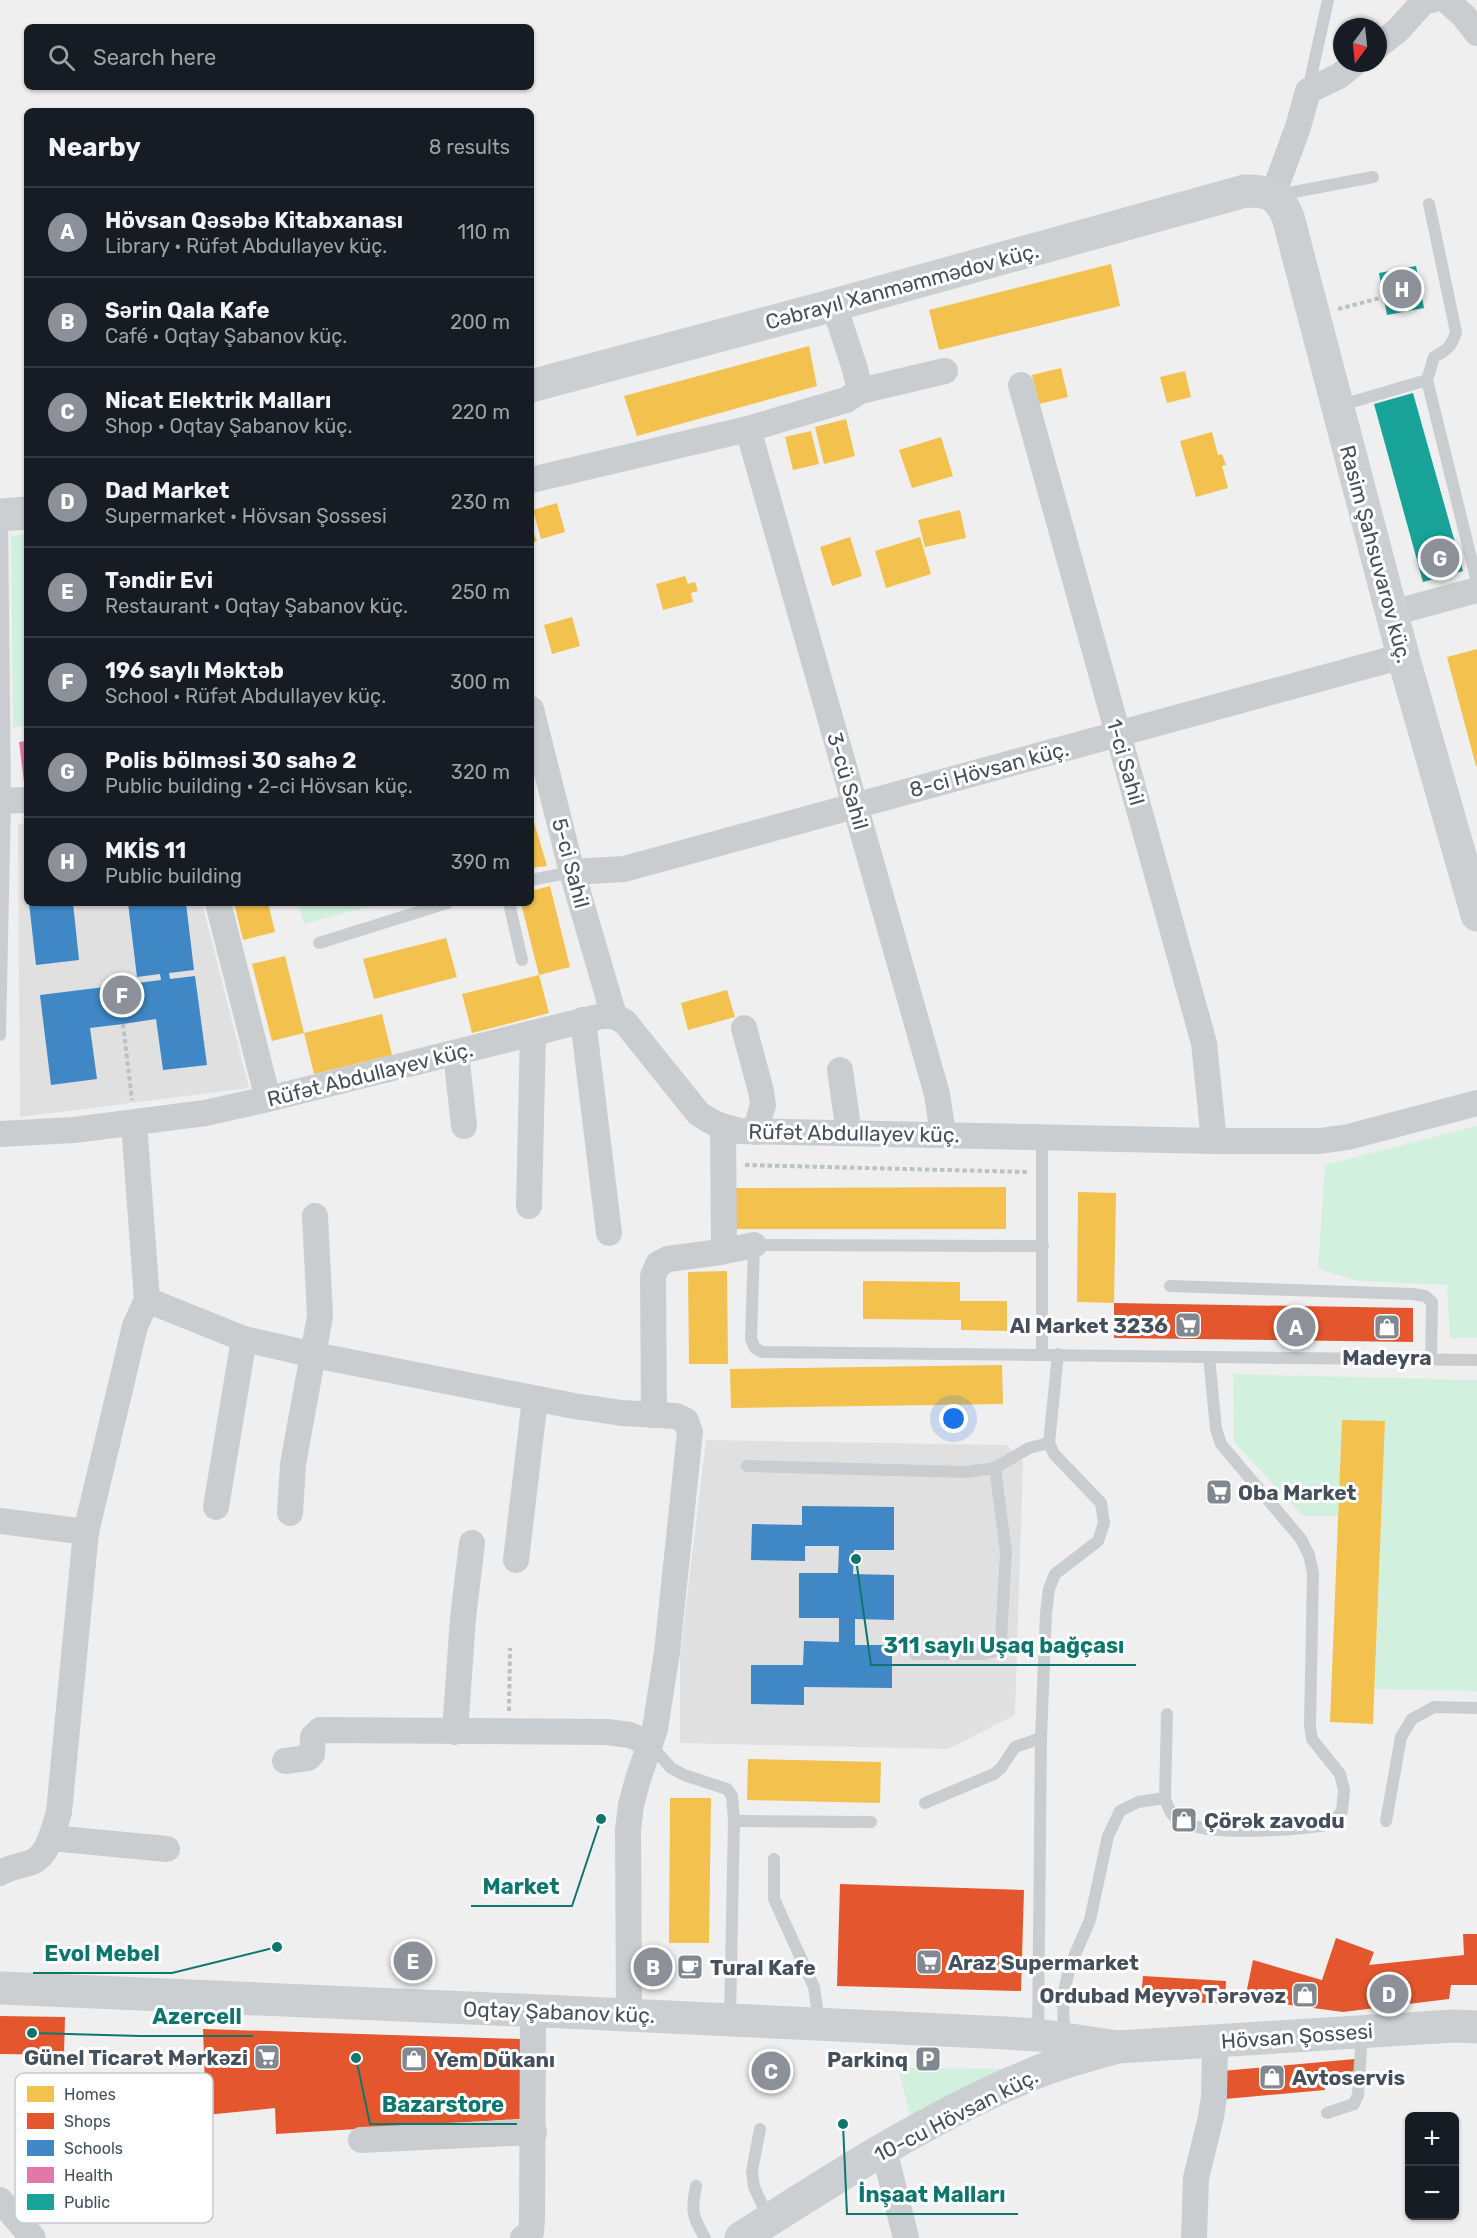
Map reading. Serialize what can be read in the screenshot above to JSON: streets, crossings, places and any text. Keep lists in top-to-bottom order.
{
  "streets": {
    "street": [
      "Cəbrayıl Xanməmmədov küç.",
      "Rasim Şahsuvarov küç.",
      "1-ci Sahil",
      "8-ci Hövsan küç.",
      "3-cü Sahil",
      "5-ci Sahil",
      "Rüfət Abdullayev küç.",
      "Oqtay Şabanov küç.",
      "Hövsan Şossesi",
      "10-cu Hövsan küç."
    ]
  },
  "crossings": [
    ["Cəbrayıl Xanməmmədov küç.", "Rasim Şahsuvarov küç."],
    ["Rasim Şahsuvarov küç.", "8-ci Hövsan küç."],
    ["1-ci Sahil", "8-ci Hövsan küç."],
    ["1-ci Sahil", "Rüfət Abdullayev küç."],
    ["8-ci Hövsan küç.", "3-cü Sahil"],
    ["8-ci Hövsan küç.", "5-ci Sahil"],
    ["3-cü Sahil", "Rüfət Abdullayev küç."],
    ["5-ci Sahil", "Rüfət Abdullayev küç."],
    ["Oqtay Şabanov küç.", "Hövsan Şossesi"],
    ["Oqtay Şabanov küç.", "10-cu Hövsan küç."],
    ["Hövsan Şossesi", "10-cu Hövsan küç."]
  ],
  "places": {
    "supermarket": [
      "Al Market 3236",
      "Oba Market",
      "Araz Supermarket",
      "Günel Ticarət Mərkəzi"
    ],
    "shop": [
      "Madeyra",
      "Çörək zavodu",
      "Ordubad Meyvə Tərəvəz",
      "Yem Dükanı",
      "Avtoservis"
    ],
    "other": [
      "311 saylı Uşaq bağçası",
      "Market",
      "Evol Mebel",
      "Azercell",
      "Bazarstore",
      "İnşaat Malları"
    ],
    "cafe": ["Tural Kafe"],
    "parking": ["Parkinq"]
  },
  "legend": [
    "Homes",
    "Shops",
    "Schools",
    "Health",
    "Public"
  ],
  "north": "bottom",
  "page": {
    "search": "Search here",
    "heading": ["Nearby", "8 results"],
    "list": [
      {
        "mark": "A",
        "name": "Hövsan Qəsəbə Kitabxanası",
        "note": "Library · Rüfət Abdullayev küç.",
        "value": "110 m"
      },
      {
        "mark": "B",
        "name": "Sərin Qala Kafe",
        "note": "Café · Oqtay Şabanov küç.",
        "value": "200 m"
      },
      {
        "mark": "C",
        "name": "Nicat Elektrik Malları",
        "note": "Shop · Oqtay Şabanov küç.",
        "value": "220 m"
      },
      {
        "mark": "D",
        "name": "Dad Market",
        "note": "Supermarket · Hövsan Şossesi",
        "value": "230 m"
      },
      {
        "mark": "E",
        "name": "Təndir Evi",
        "note": "Restaurant · Oqtay Şabanov küç.",
        "value": "250 m"
      },
      {
        "mark": "F",
        "name": "196 saylı Məktəb",
        "note": "School · Rüfət Abdullayev küç.",
        "value": "300 m"
      },
      {
        "mark": "G",
        "name": "Polis bölməsi 30 sahə 2",
        "note": "Public building · 2-ci Hövsan küç.",
        "value": "320 m"
      },
      {
        "mark": "H",
        "name": "MKİS 11",
        "note": "Public building",
        "value": "390 m"
      }
    ],
    "pins": [
      "H",
      "G",
      "F",
      "A",
      "E",
      "B",
      "D",
      "C"
    ],
    "map_buttons": ["+", "−"]
  }
}
